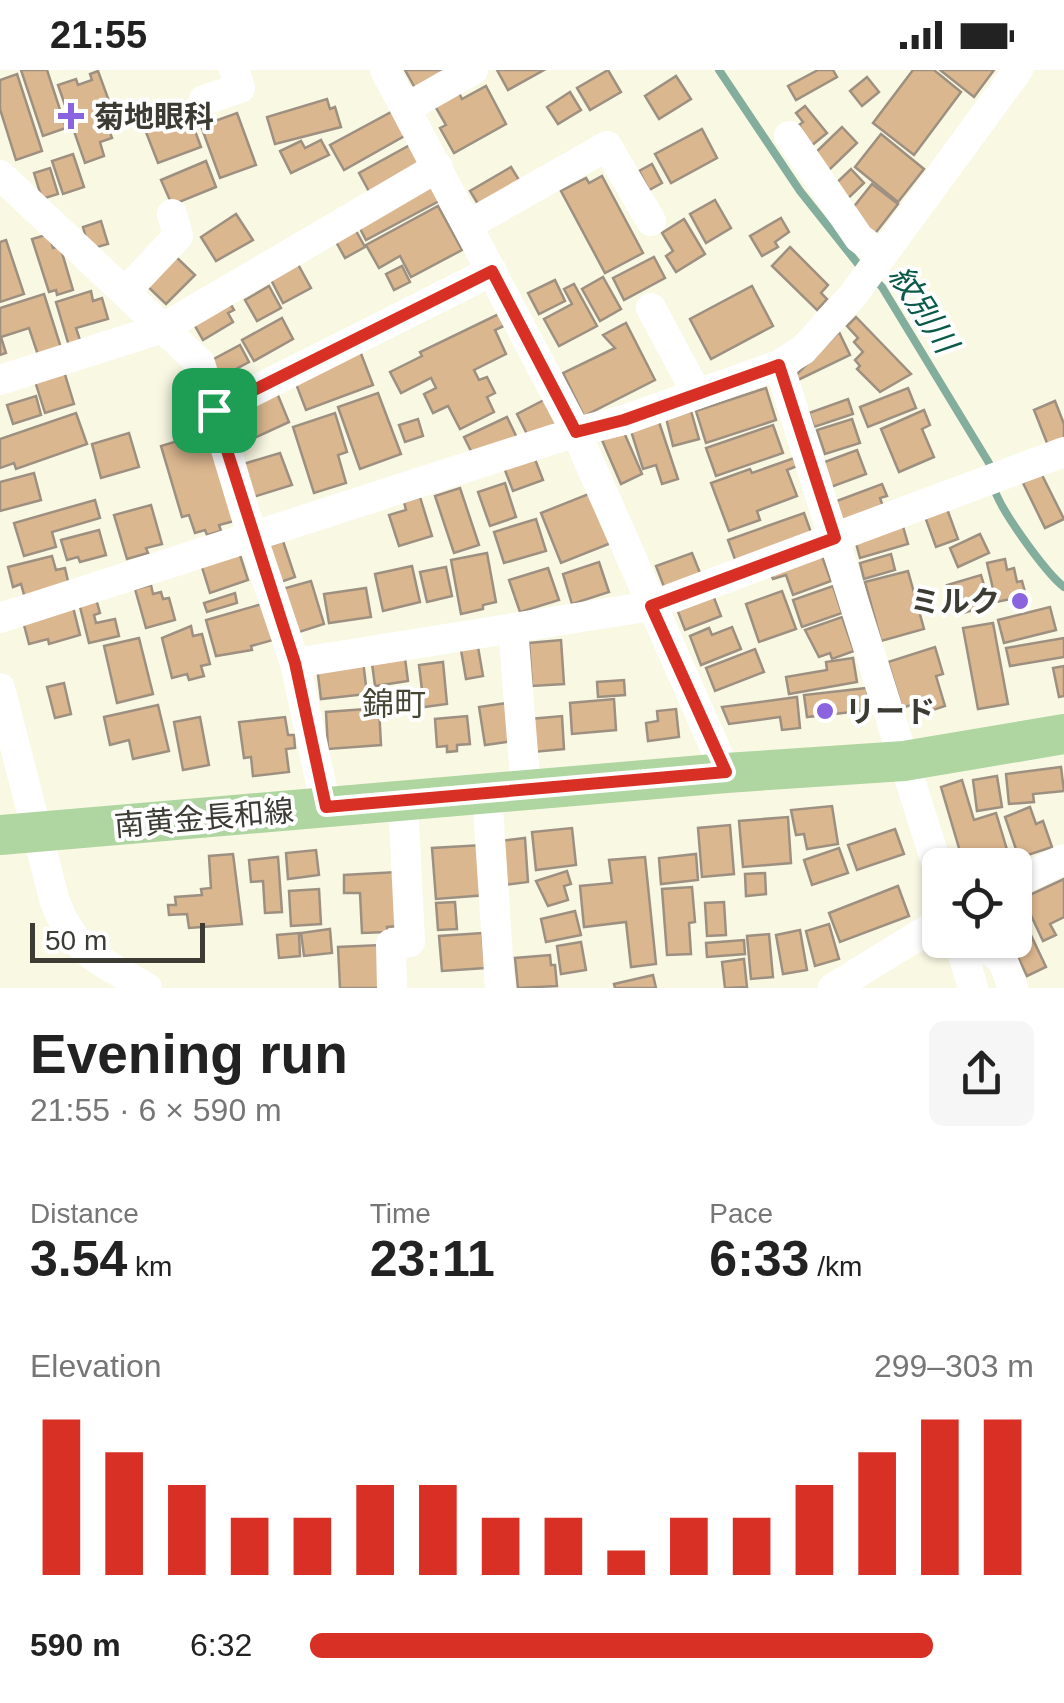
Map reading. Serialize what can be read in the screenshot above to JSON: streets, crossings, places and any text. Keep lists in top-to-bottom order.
{
  "streets": {
    "main road": ["南黄金長和線"]
  },
  "districts": ["錦町"],
  "water": ["紋別川"],
  "places": {
    "health": ["菊地眼科"],
    "other": ["ミルク", "リード"]
  },
  "scale_bar": "50 m",
  "page": {
    "status": "21:55",
    "scale": "50 m",
    "heading": ["Evening run", "21:55 · 6 × 590 m"],
    "stats": [
      ["Distance", "3.54 km"],
      ["Time", "23:11"],
      ["Pace", "6:33 /km"]
    ],
    "chart": ["Elevation", "299–303 m"],
    "list": [
      {
        "name": "590 m",
        "note": "6:32"
      }
    ]
  }
}
